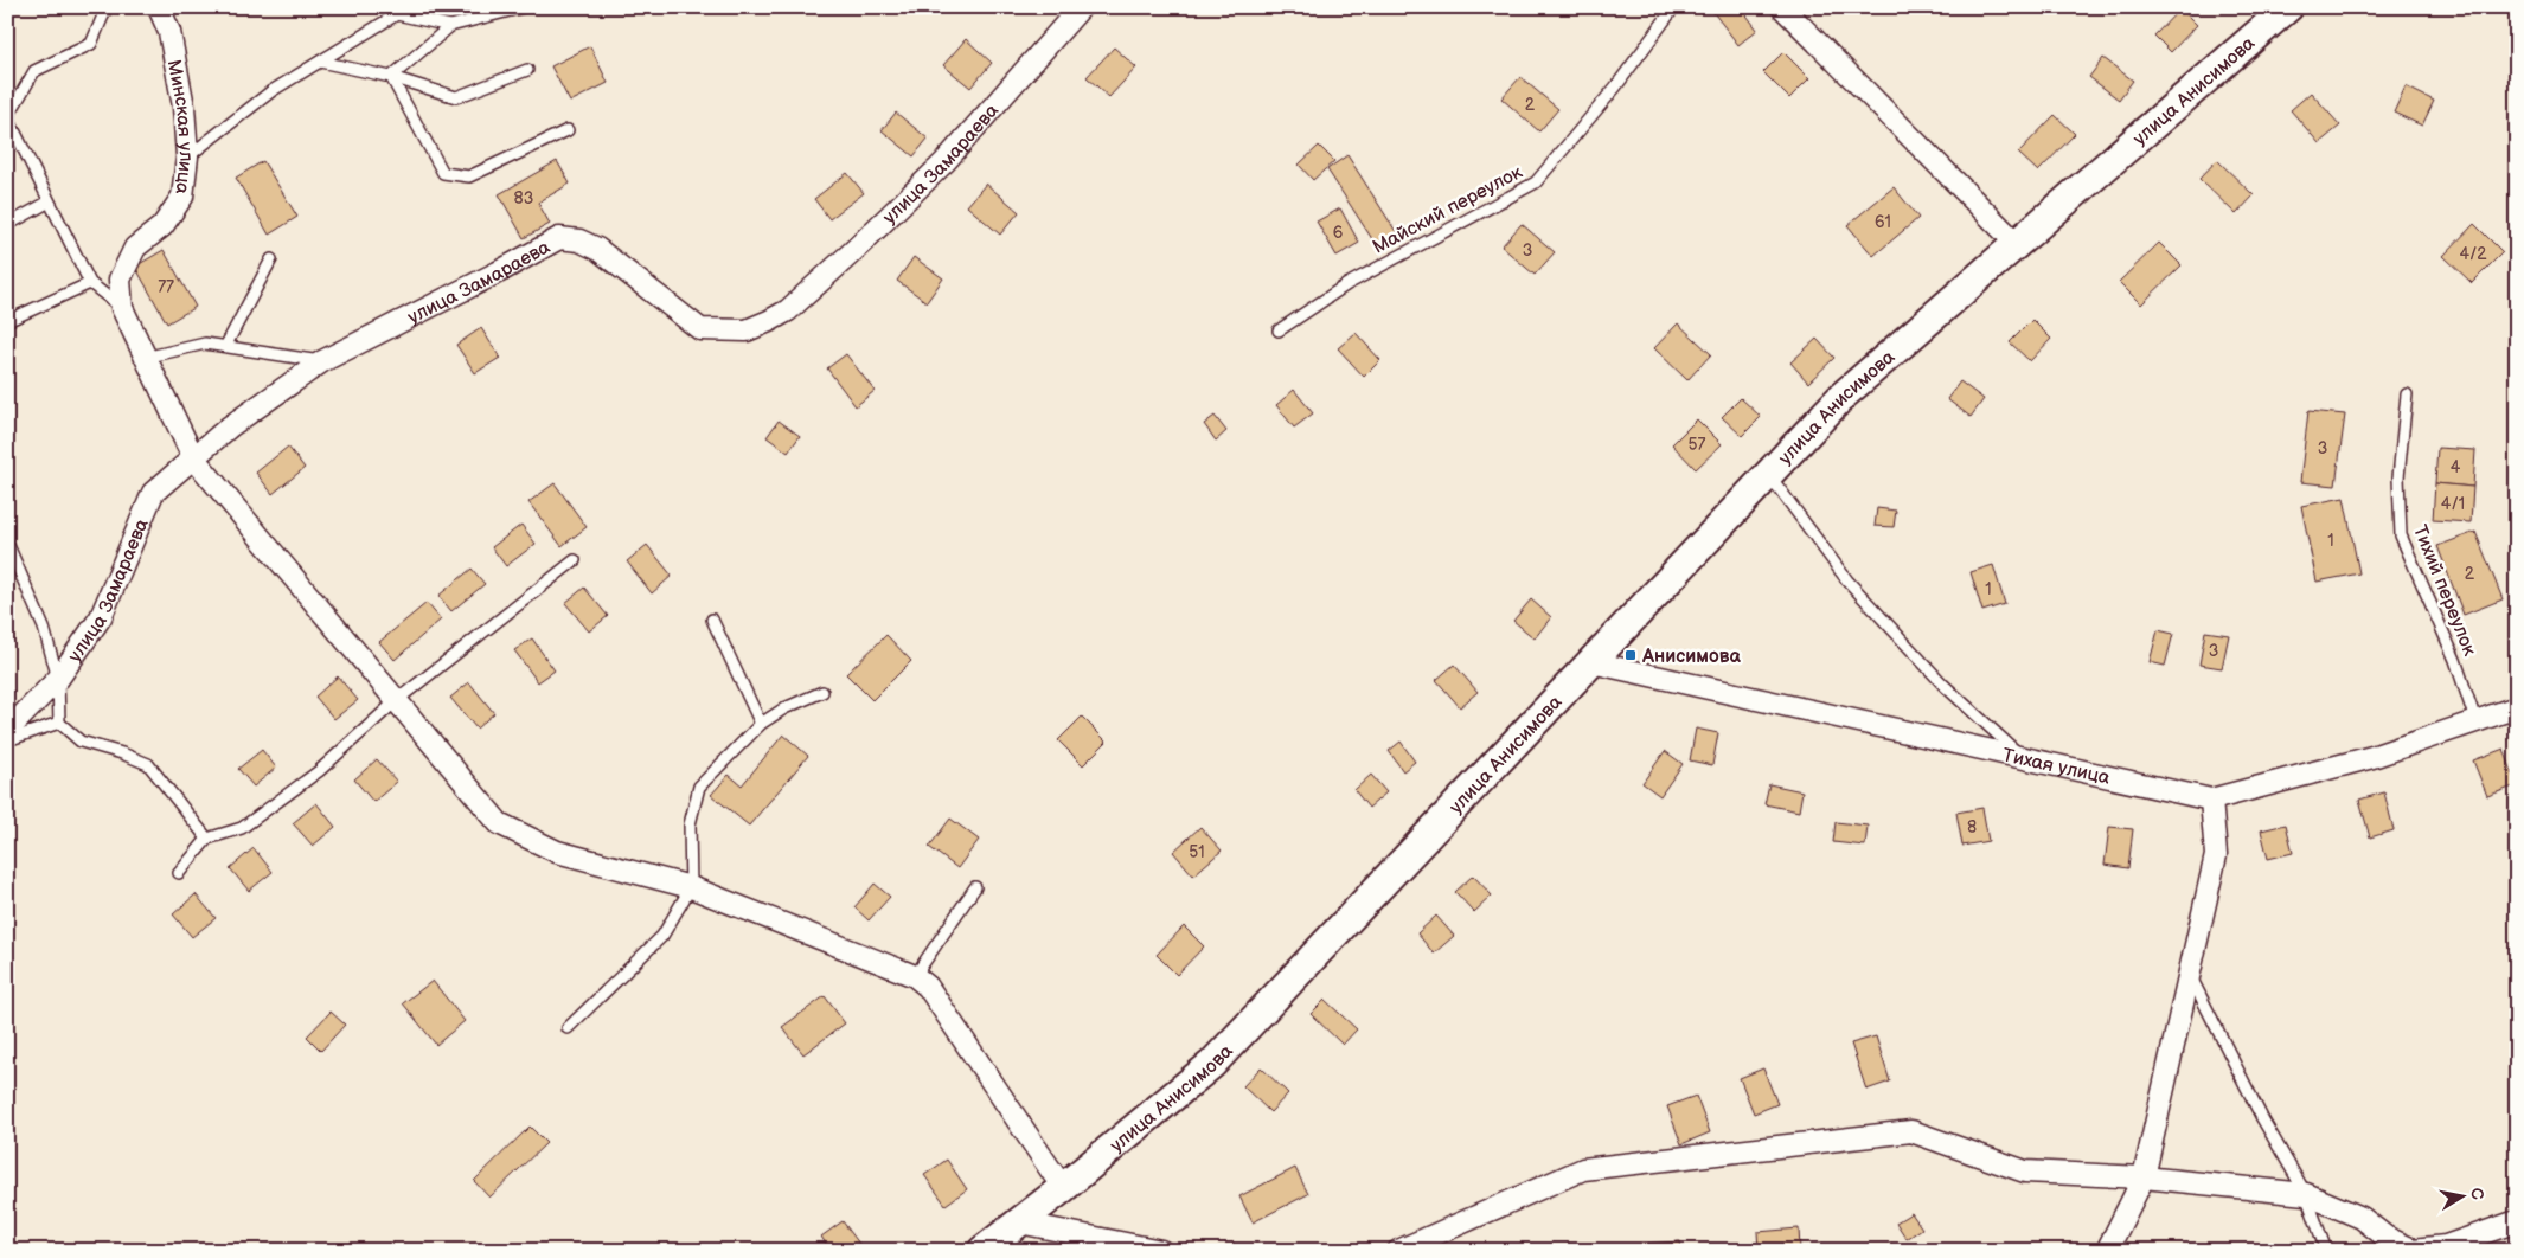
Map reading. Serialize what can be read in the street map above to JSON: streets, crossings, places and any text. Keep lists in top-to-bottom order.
{
  "streets": {
    "street": [
      "улица Анисимова",
      "Минская улица",
      "улица Замараева",
      "Тихая улица"
    ],
    "lane": ["Майский переулок", "Тихий переулок"]
  },
  "crossings": [
    ["улица Анисимова", "Тихая улица"],
    ["Минская улица", "улица Замараева"],
    ["Тихий переулок", "Тихая улица"]
  ],
  "places": {
    "transit": ["Анисимова"]
  },
  "house_numbers": [
    "2",
    "83",
    "61",
    "6",
    "3",
    "4/2",
    "77",
    "57",
    "3",
    "4",
    "4/1",
    "1",
    "2",
    "1",
    "3",
    "8",
    "51"
  ],
  "north": "right"
}
